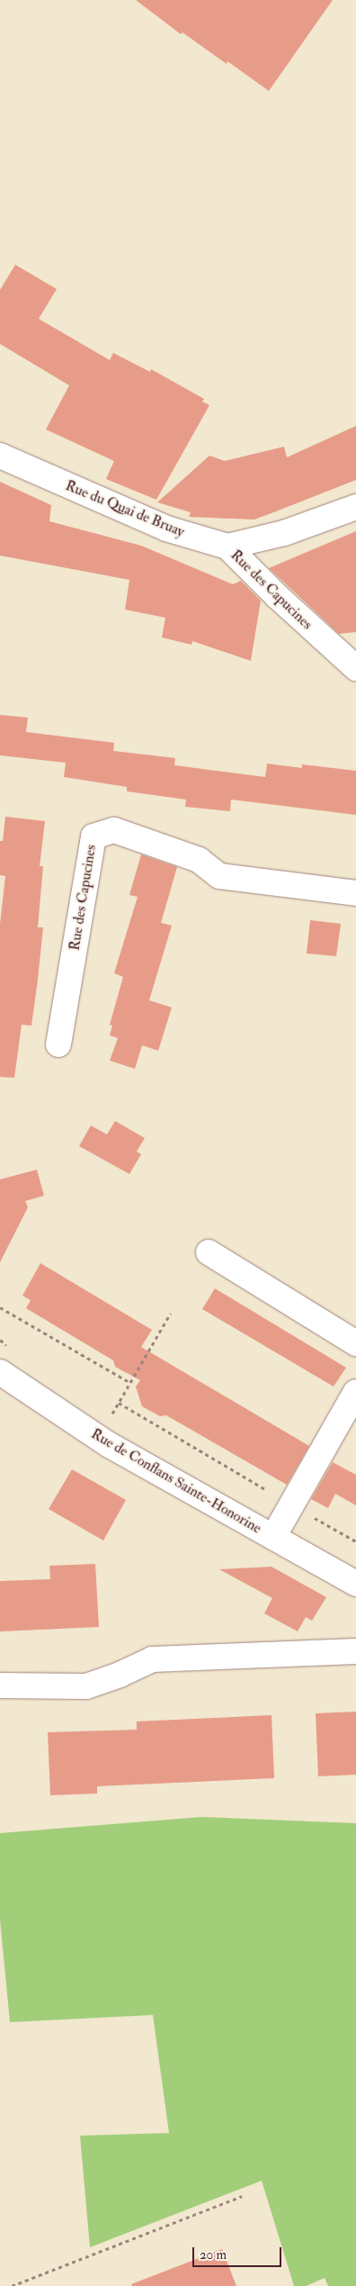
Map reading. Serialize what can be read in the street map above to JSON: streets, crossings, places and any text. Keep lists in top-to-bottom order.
{
  "streets": {
    "street": ["Rue du Quai de Bruay", "Rue des Capucines", "Rue de Conflans Sainte-Honorine"]
  },
  "crossings": [
    ["Rue du Quai de Bruay", "Rue des Capucines"]
  ],
  "scale_bar": "20 m"
}
